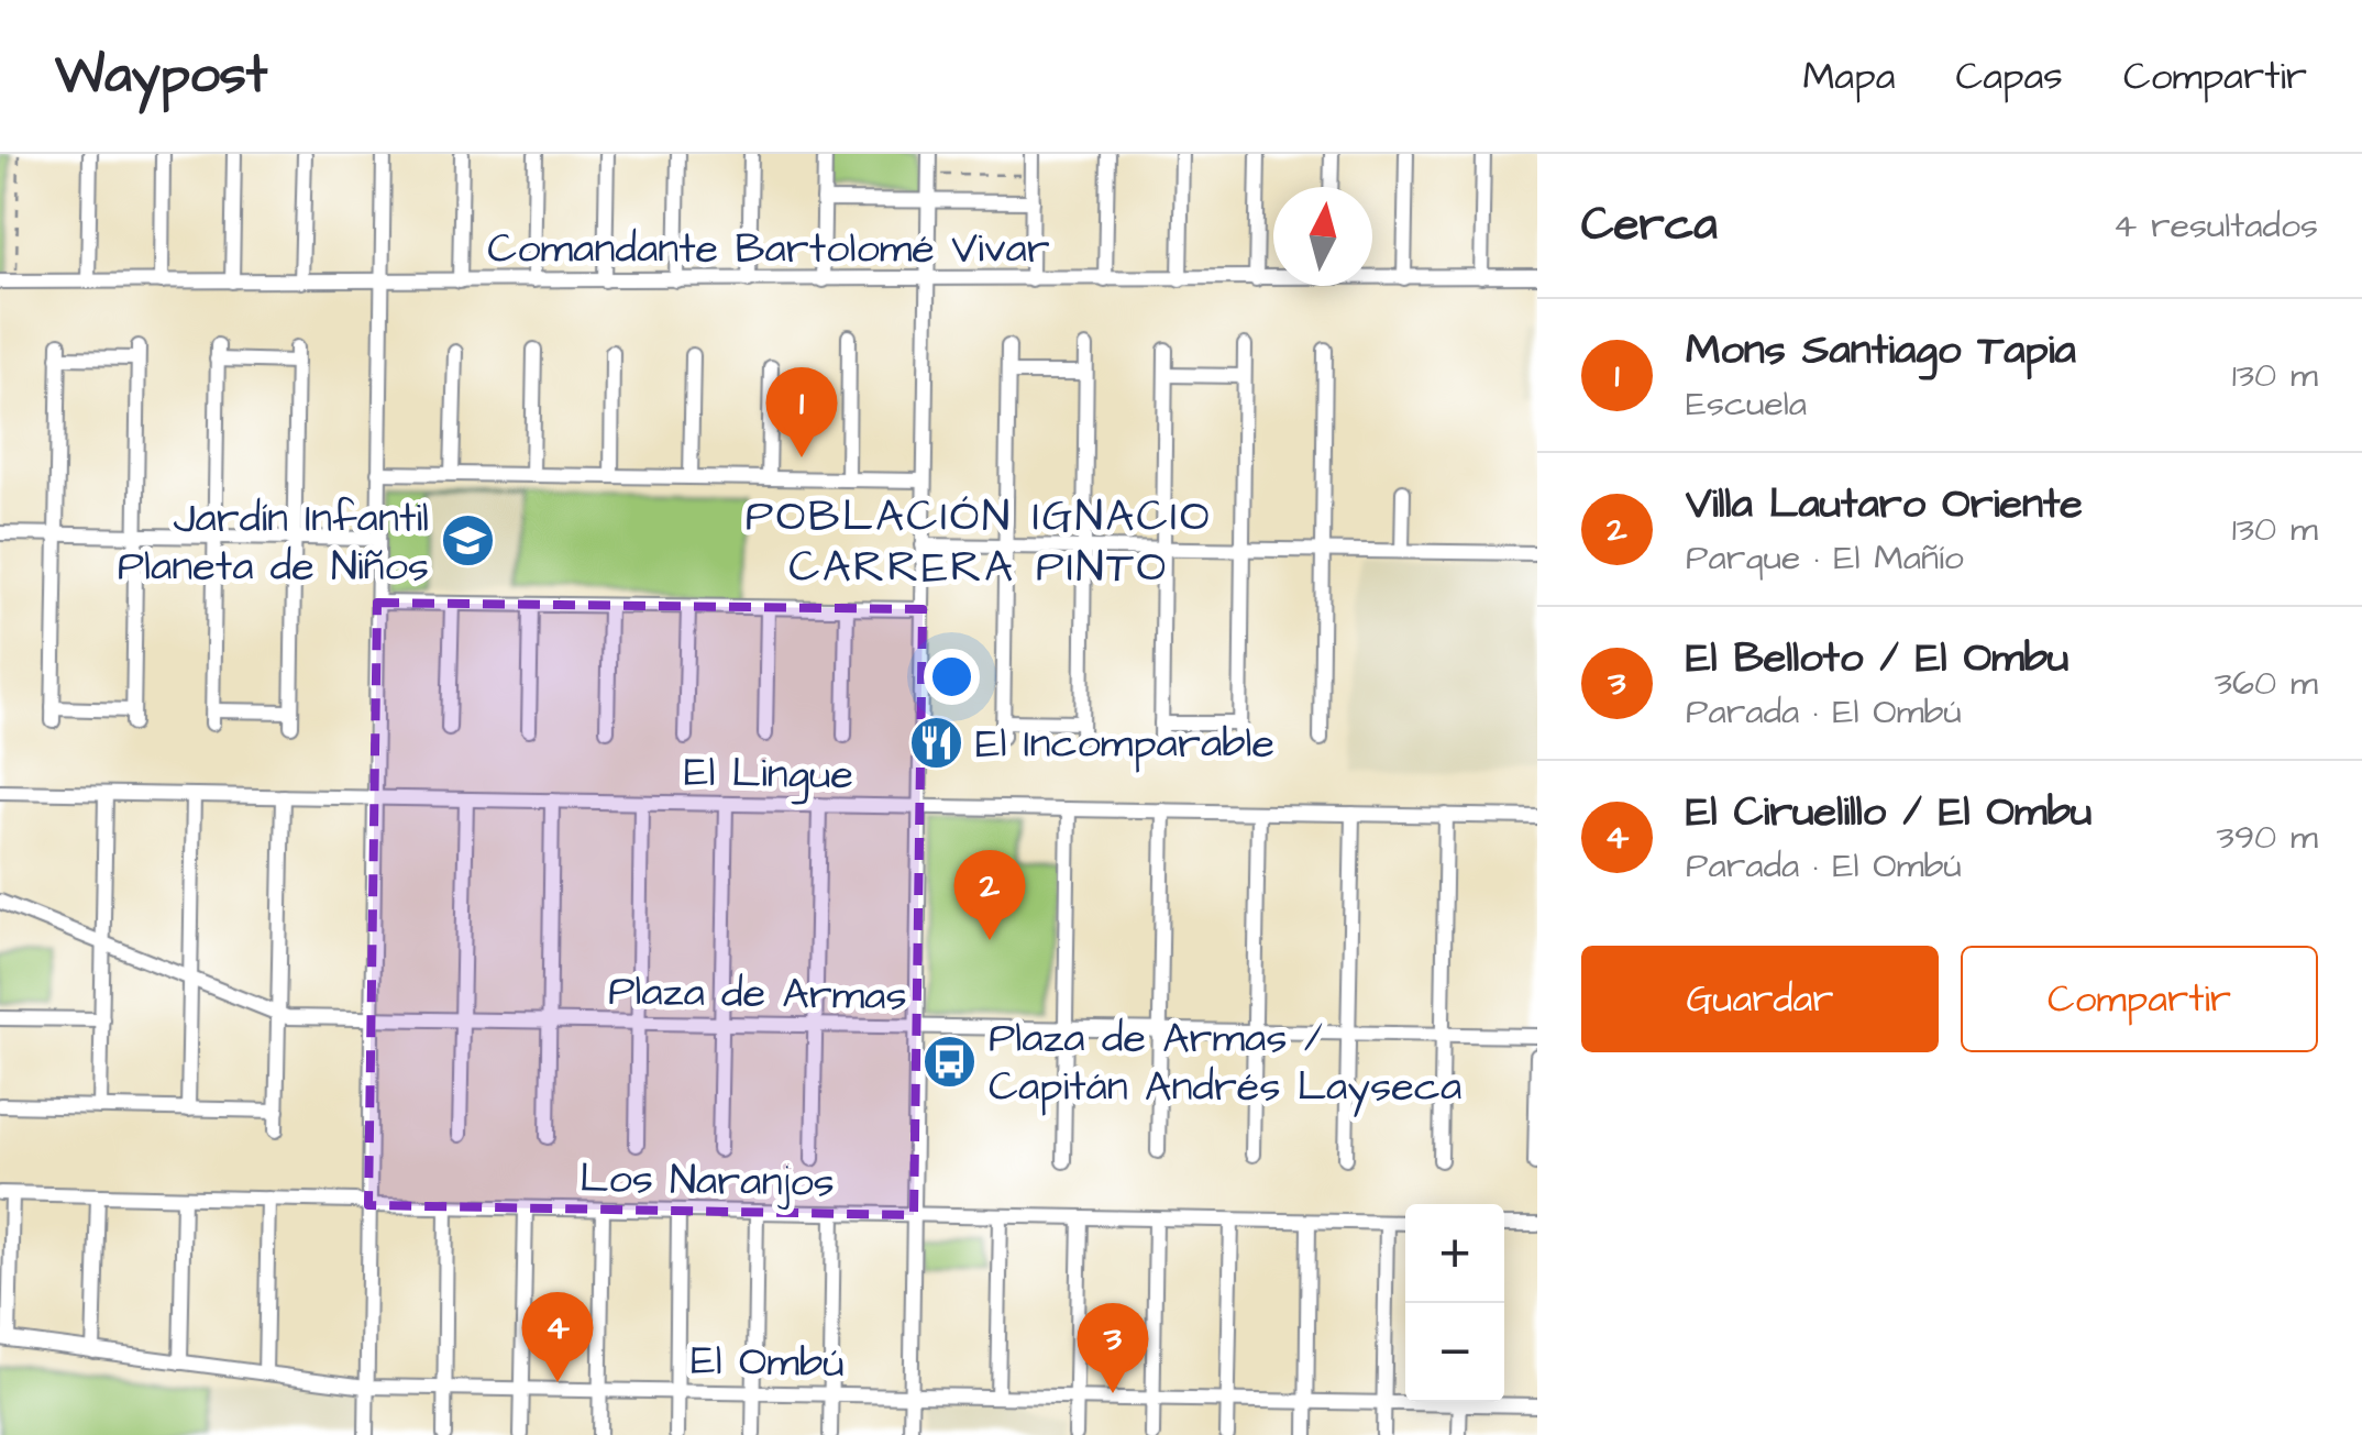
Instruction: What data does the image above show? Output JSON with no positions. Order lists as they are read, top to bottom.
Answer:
{
  "streets": {
    "street": [
      "Comandante Bartolomé Vivar",
      "El Lingue",
      "Plaza de Armas",
      "Los Naranjos",
      "El Ombú"
    ]
  },
  "districts": ["POBLACIÓN IGNACIO CARRERA PINTO"],
  "places": {
    "school or university": ["Jardín Infantil Planeta de Niños"],
    "restaurant": ["El Incomparable"],
    "bus stop": ["Plaza de Armas / Capitán Andrés Layseca"]
  },
  "north": "top",
  "page": {
    "header": "Waypost",
    "nav": ["Mapa", "Capas", "Compartir"],
    "heading": ["Cerca", "4 resultados"],
    "list": [
      {
        "mark": "1",
        "name": "Mons Santiago Tapia",
        "note": "Escuela",
        "value": "130 m"
      },
      {
        "mark": "2",
        "name": "Villa Lautaro Oriente",
        "note": "Parque · El Mañío",
        "value": "130 m"
      },
      {
        "mark": "3",
        "name": "El Belloto / El Ombu",
        "note": "Parada · El Ombú",
        "value": "360 m"
      },
      {
        "mark": "4",
        "name": "El Ciruelillo / El Ombu",
        "note": "Parada · El Ombú",
        "value": "390 m"
      }
    ],
    "pins": [
      "1",
      "2",
      "4",
      "3"
    ],
    "buttons": ["Guardar", "Compartir"],
    "map_buttons": ["+", "−"]
  }
}
